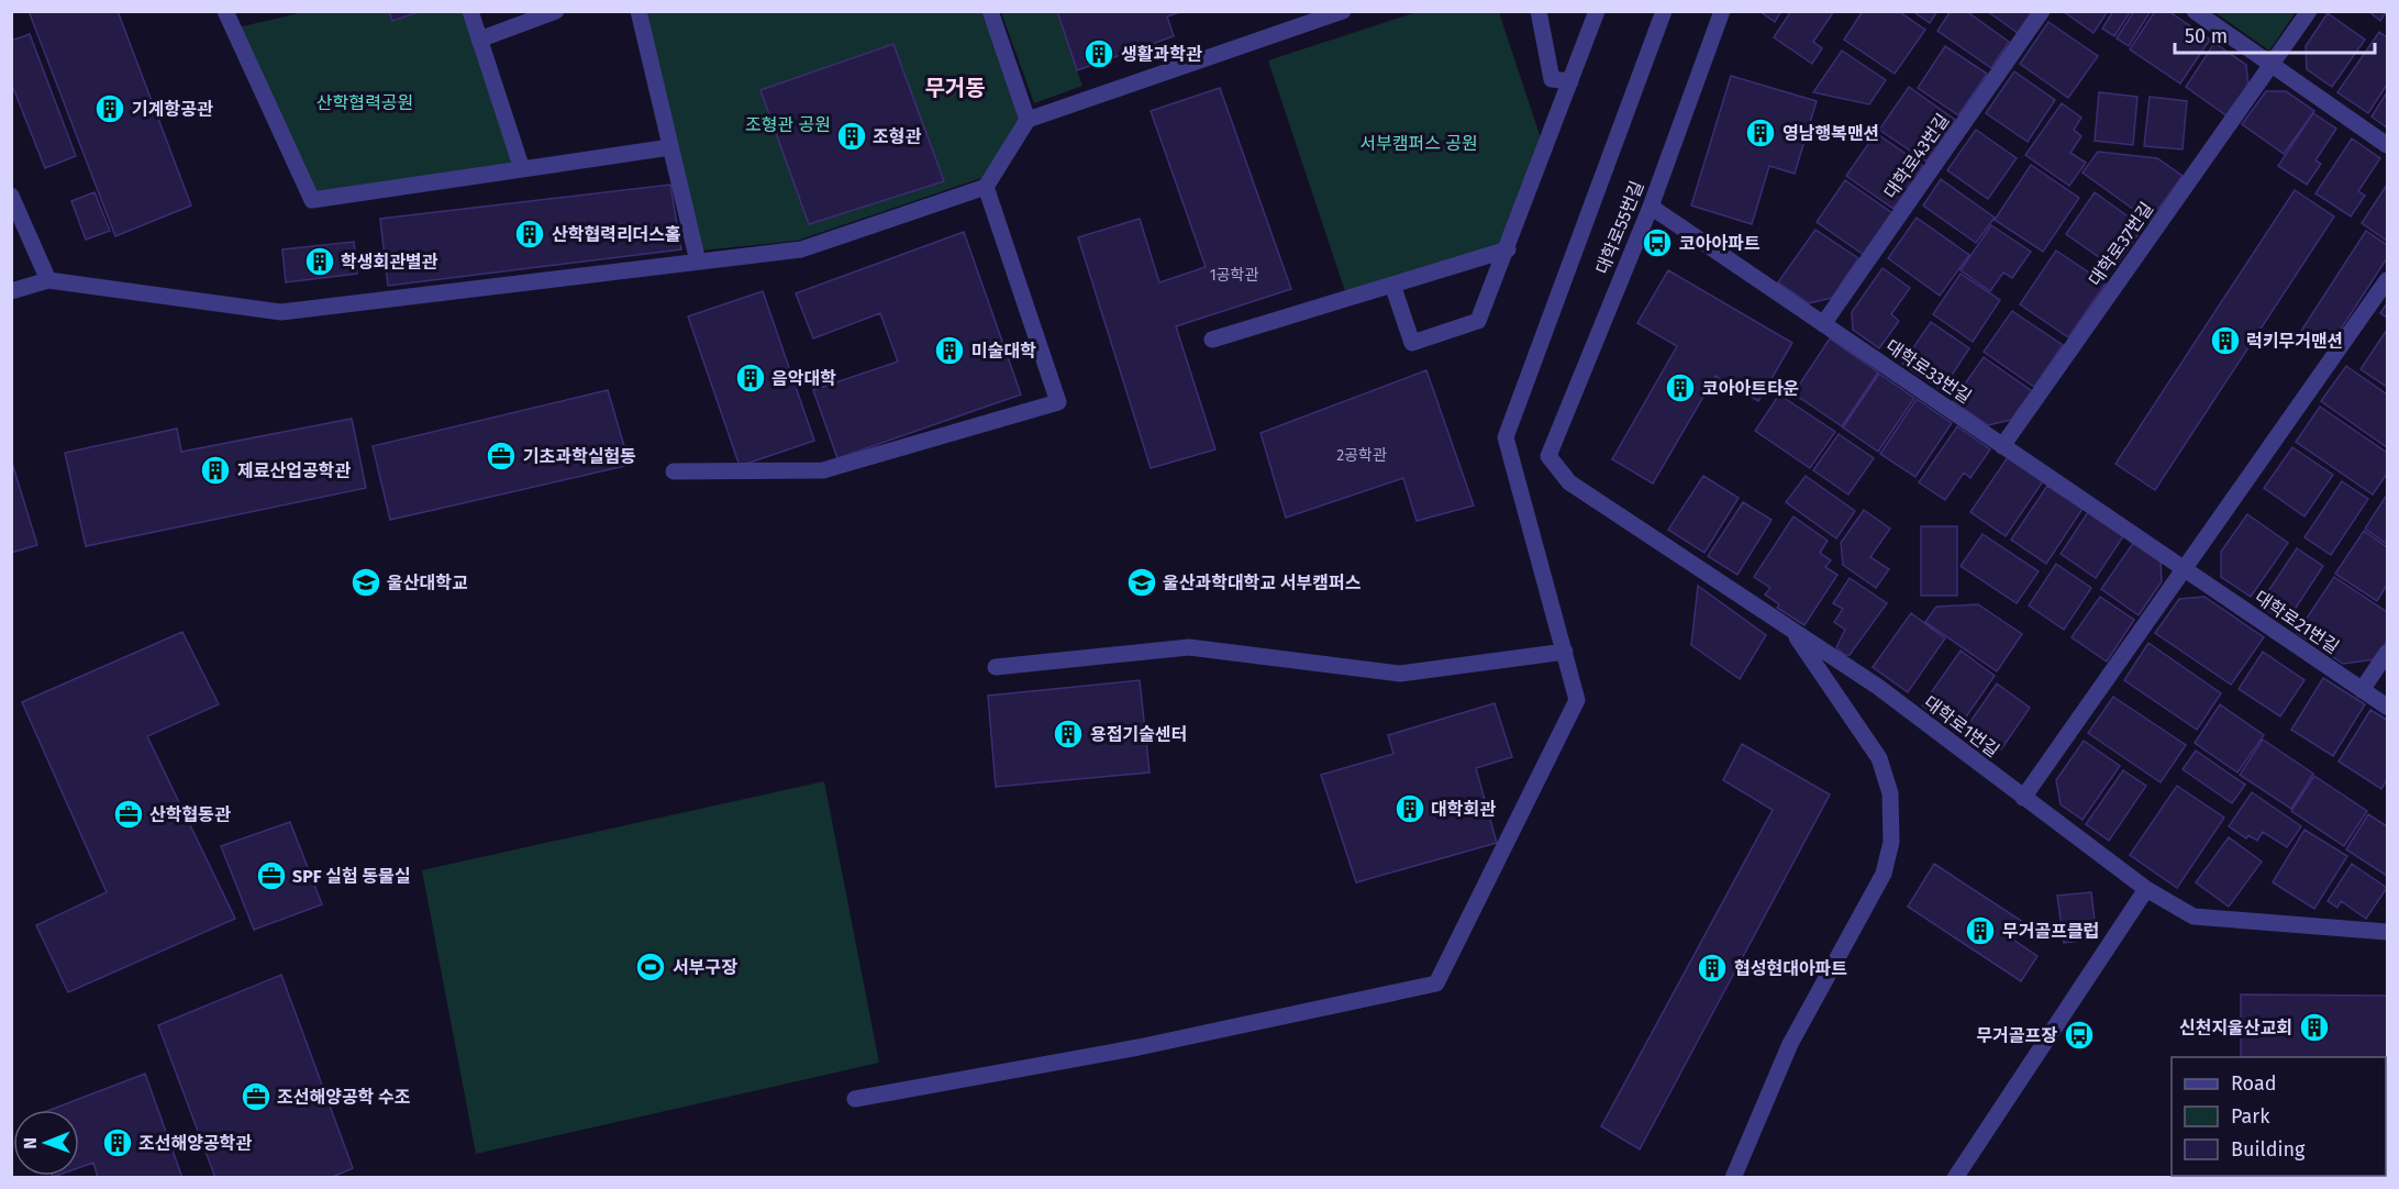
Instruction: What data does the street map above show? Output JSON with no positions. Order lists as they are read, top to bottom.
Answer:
{
  "streets": {
    "street": [
      "대학로43번길",
      "대학로55번길",
      "대학로37번길",
      "대학로33번길",
      "대학로21번길",
      "대학로1번길"
    ]
  },
  "crossings": [
    ["대학로43번길", "대학로33번길"],
    ["대학로55번길", "대학로33번길"],
    ["대학로55번길", "대학로1번길"],
    ["대학로37번길", "대학로33번길"],
    ["대학로33번길", "대학로21번길"]
  ],
  "districts": ["무거동"],
  "parks": ["산학협력공원", "조형관 공원", "서부캠퍼스 공원"],
  "places": {
    "building": [
      "생활과학관",
      "기계항공관",
      "영남행복맨션",
      "조형관",
      "산학협력리더스홀",
      "학생회관별관",
      "럭키무거맨션",
      "미술대학",
      "음악대학",
      "코아아트타운",
      "제료산업공학관",
      "용접기술센터",
      "대학회관",
      "무거골프클럽",
      "협성현대아파트",
      "신천지울산교회",
      "조선해양공학관"
    ],
    "bus stop": ["코아아파트", "무거골프장"],
    "office": [
      "기초과학실험동",
      "산학협동관",
      "SPF 실험 동물실",
      "조선해양공학 수조"
    ],
    "school or university": ["울산대학교", "울산과학대학교 서부캠퍼스"],
    "sports": ["서부구장"]
  },
  "house_numbers": ["1공학관", "2공학관"],
  "legend": ["Road", "Park", "Building"],
  "scale_bar": "50 m",
  "north": "left"
}
